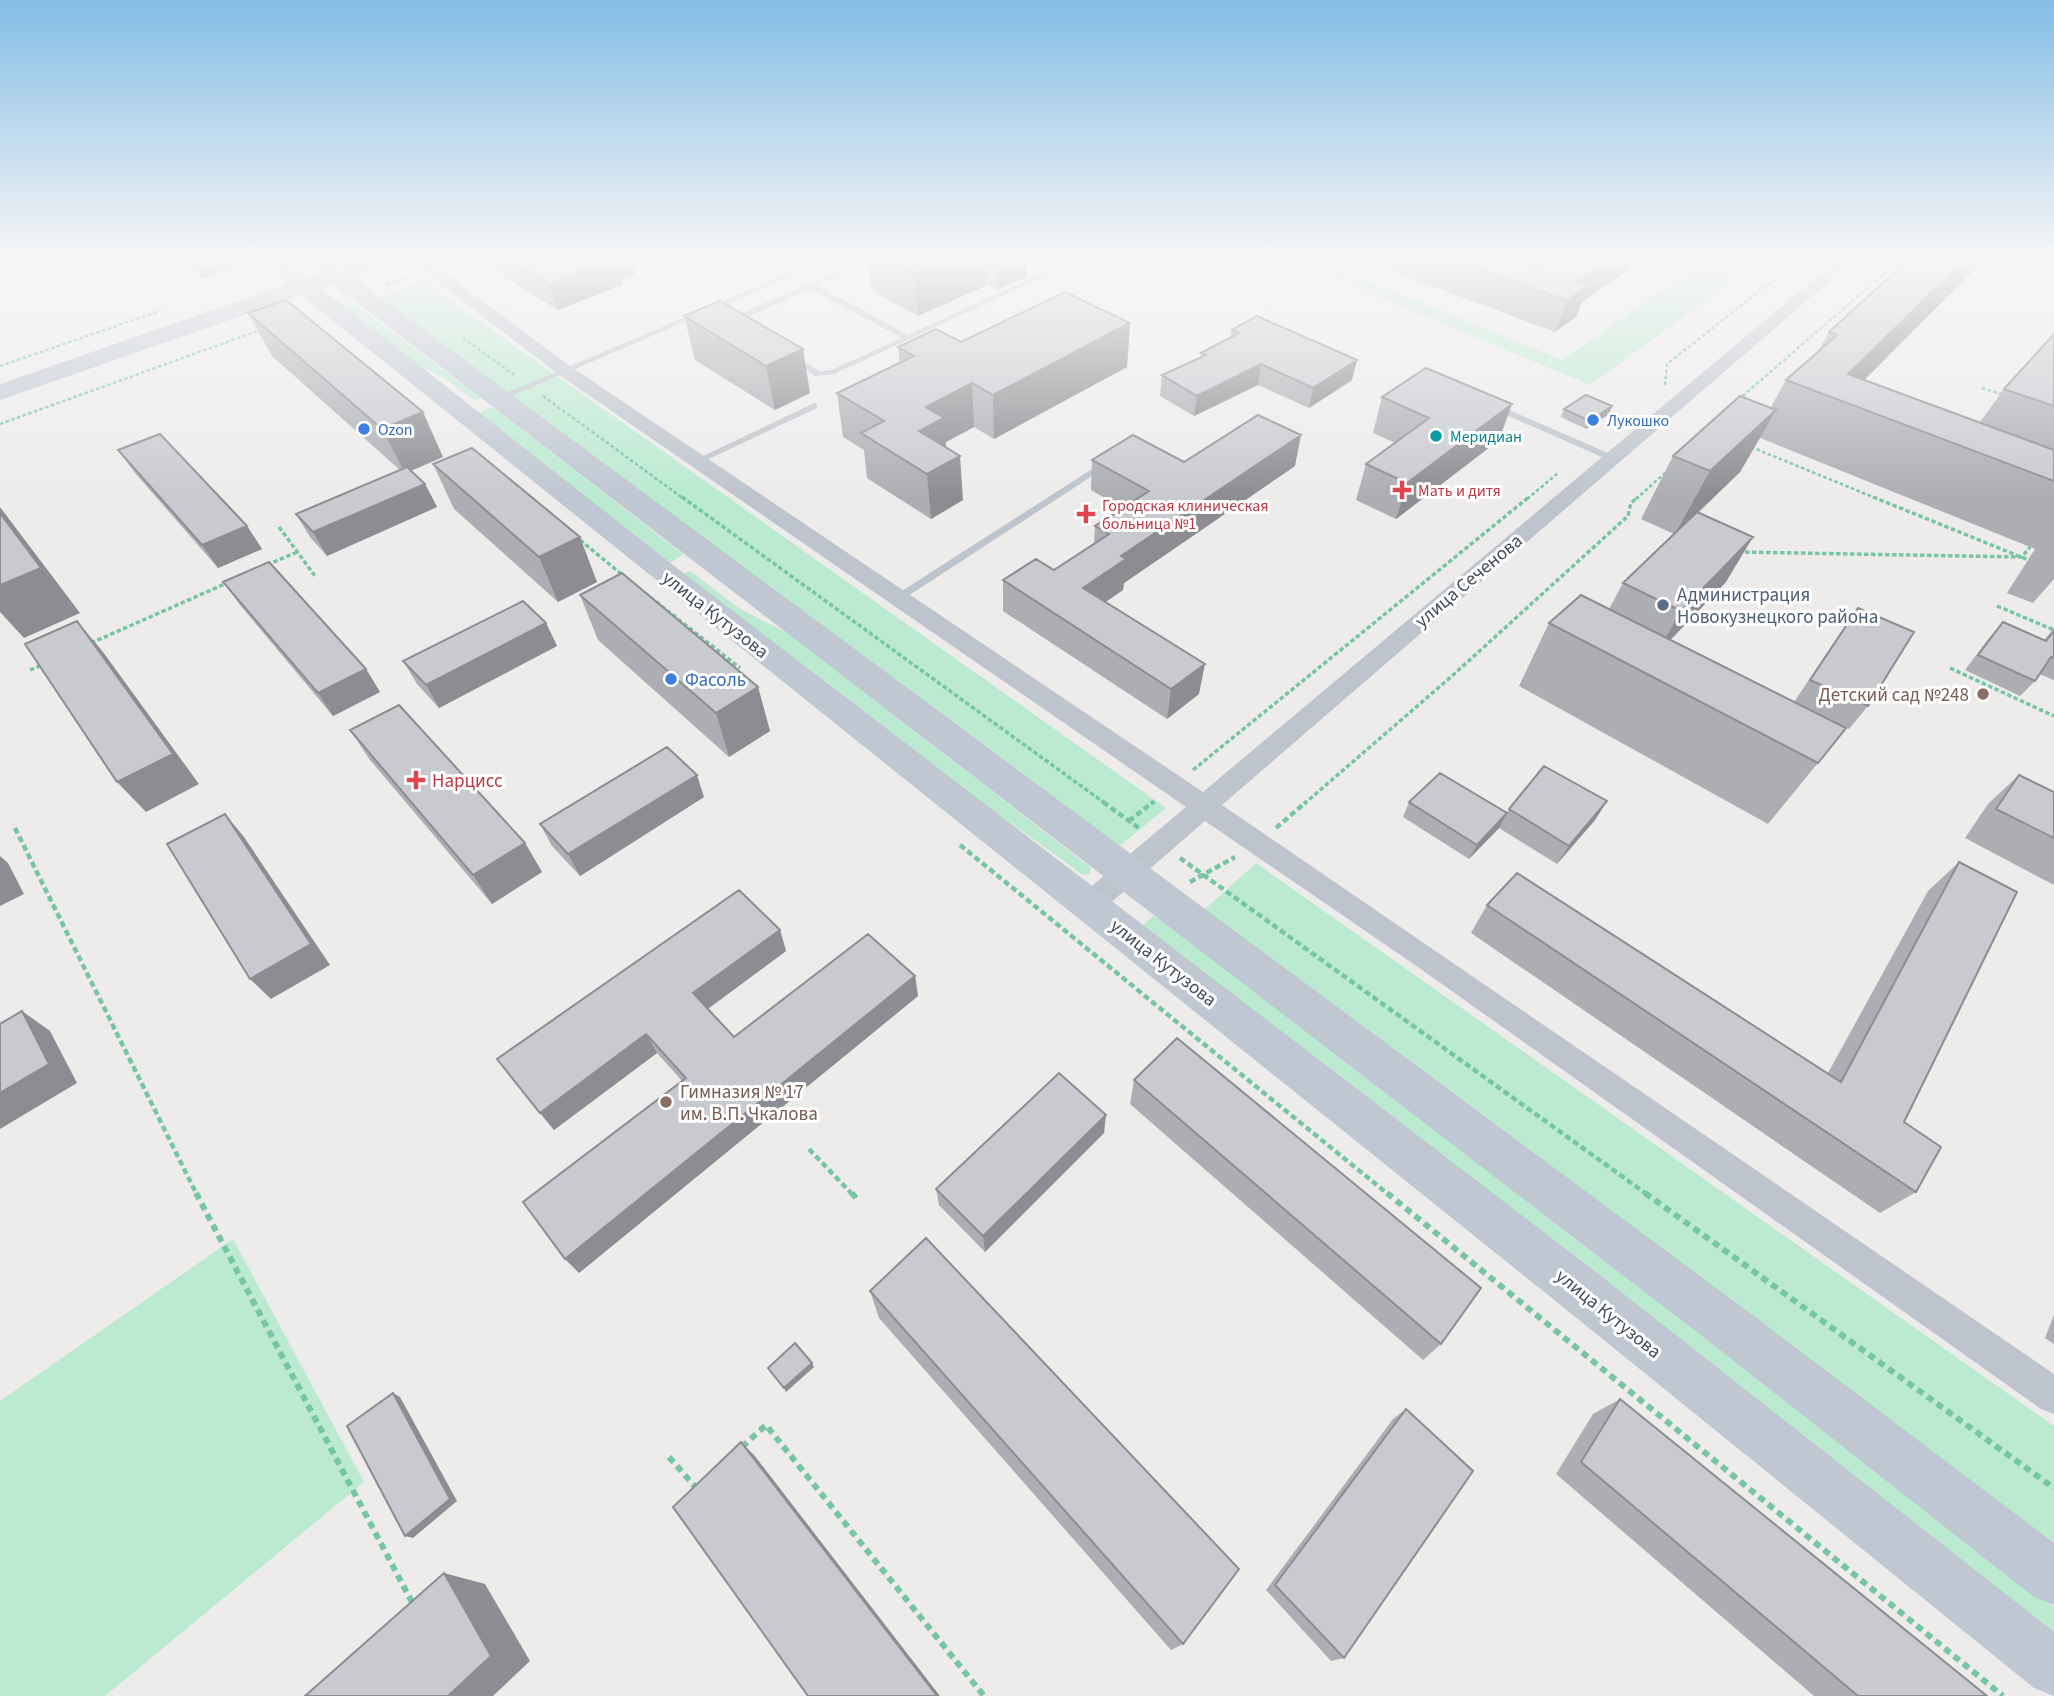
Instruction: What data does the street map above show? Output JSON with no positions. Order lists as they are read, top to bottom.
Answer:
{
  "streets": {
    "main road": ["улица Кутузова"],
    "street": ["улица Сеченова"]
  },
  "crossings": [
    ["улица Сеченова", "улица Кутузова"]
  ],
  "places": {
    "other": [
      "Лукошко",
      "Ozon",
      "Меридиан",
      "Администрация Новокузнецкого района",
      "Фасоль",
      "Детский сад №248",
      "Гимназия № 17 им. В.П. Чкалова"
    ],
    "health": ["Мать и дитя", "Городская клиническая больница №1", "Нарцисс"]
  }
}
